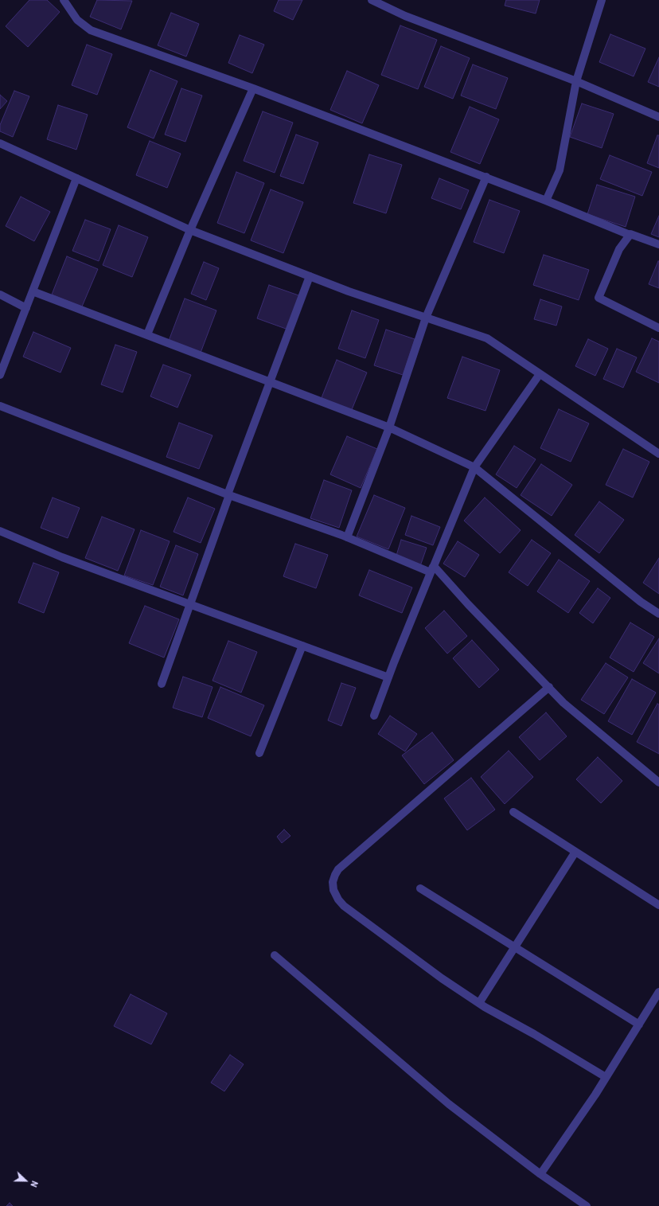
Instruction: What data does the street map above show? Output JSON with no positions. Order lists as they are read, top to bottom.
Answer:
{
  "north": "right"
}
